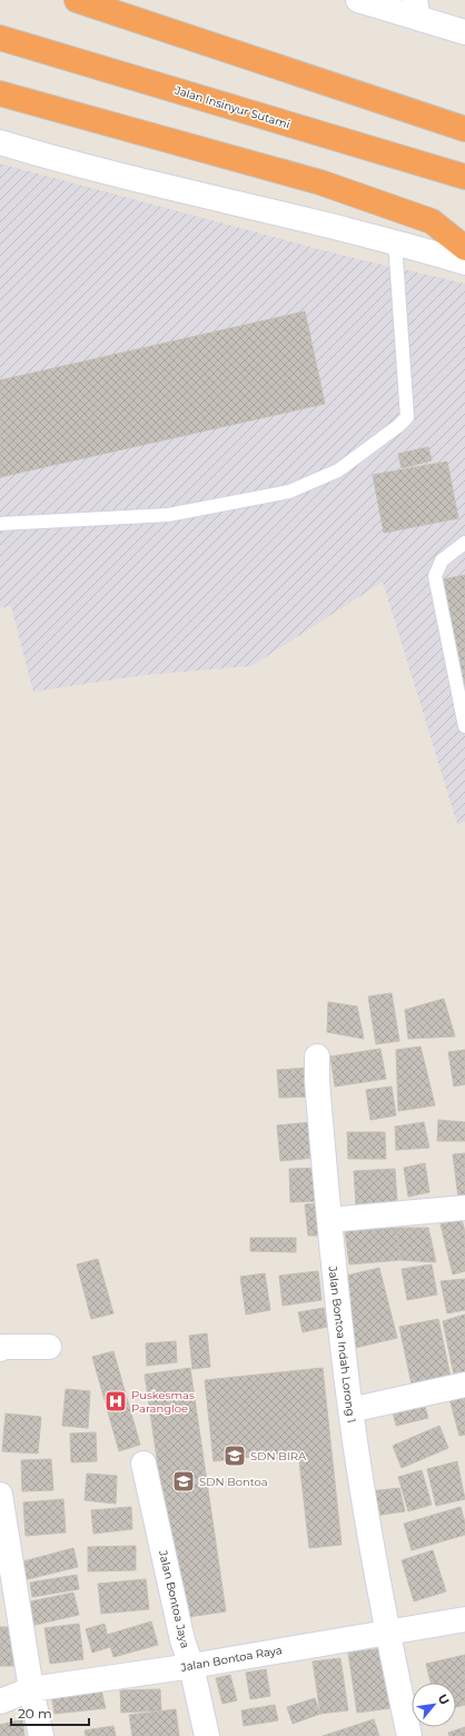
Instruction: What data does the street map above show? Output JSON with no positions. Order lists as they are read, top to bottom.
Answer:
{
  "streets": {
    "highway": ["Jalan Insinyur Sutami"],
    "street": ["Jalan Bontoa Indah Lorong 1", "Jalan Bontoa Jaya", "Jalan Bontoa Raya"]
  },
  "crossings": [
    ["Jalan Bontoa Indah Lorong 1", "Jalan Bontoa Raya"],
    ["Jalan Bontoa Jaya", "Jalan Bontoa Raya"]
  ],
  "places": {
    "hospital": ["Puskesmas Parangloe"],
    "school or university": ["SDN BIRA", "SDN Bontoa"]
  },
  "scale_bar": "20 m",
  "north": "top right"
}
